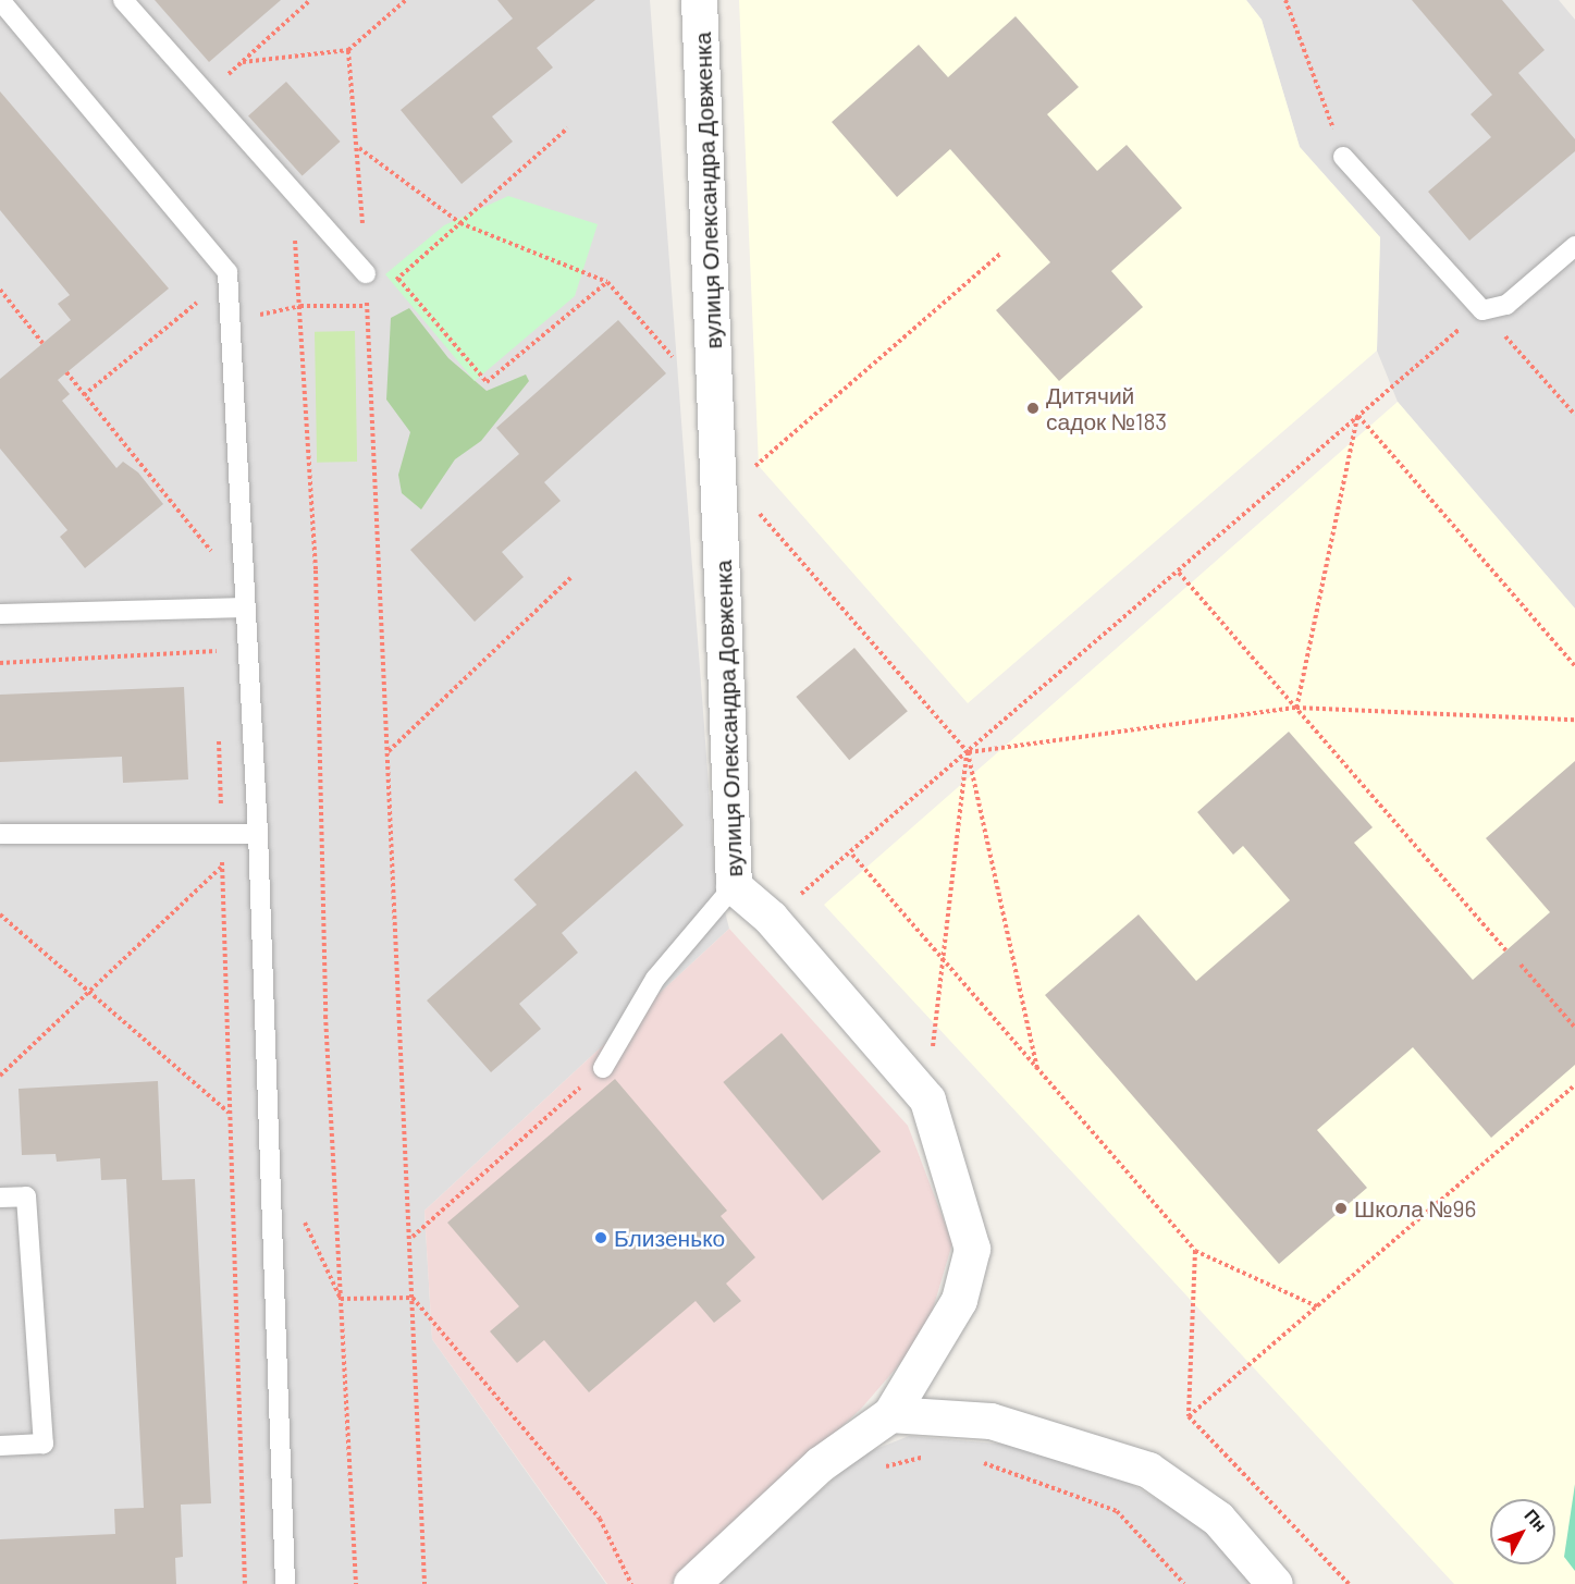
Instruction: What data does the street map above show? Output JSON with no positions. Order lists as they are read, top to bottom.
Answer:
{
  "streets": {
    "street": ["вулиця Олександра Довженка"]
  },
  "places": ["Дитячий садок №183", "Школа №96", "Близенько"],
  "north": "top right"
}
